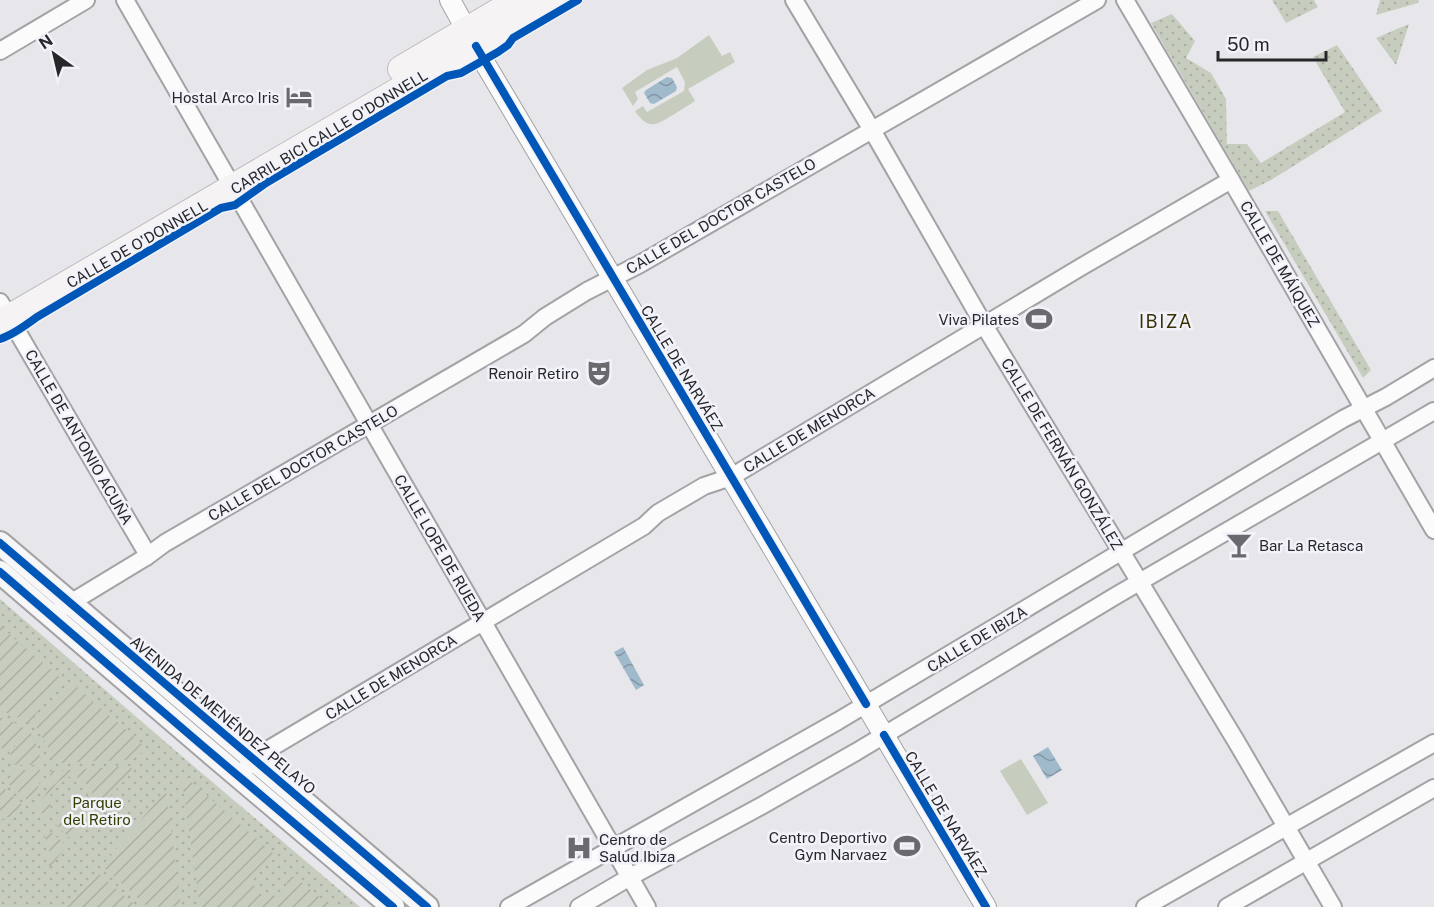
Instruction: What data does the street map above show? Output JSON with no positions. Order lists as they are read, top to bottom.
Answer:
{
  "streets": {
    "main road": ["CALLE DE O'DONNELL", "AVENIDA DE MENÉNDEZ PELAYO"],
    "street": [
      "CALLE DEL DOCTOR CASTELO",
      "CALLE DE MÁIQUEZ",
      "CALLE DE NARVÁEZ",
      "CALLE DE MENORCA",
      "CALLE DE ANTONIO ACUÑA",
      "CALLE DE FERNÁN GONZÁLEZ",
      "CALLE LOPE DE RUEDA",
      "CALLE DE IBIZA"
    ],
    "cycle path": ["CARRIL BICI CALLE O'DONNELL"]
  },
  "crossings": [
    ["CALLE DEL DOCTOR CASTELO", "CALLE DE NARVÁEZ"],
    ["CALLE DEL DOCTOR CASTELO", "CALLE DE ANTONIO ACUÑA"],
    ["CALLE DEL DOCTOR CASTELO", "CALLE DE FERNÁN GONZÁLEZ"],
    ["CALLE DEL DOCTOR CASTELO", "CALLE LOPE DE RUEDA"],
    ["CALLE DEL DOCTOR CASTELO", "AVENIDA DE MENÉNDEZ PELAYO"],
    ["CALLE DE O'DONNELL", "CALLE DE NARVÁEZ"],
    ["CALLE DE O'DONNELL", "CALLE DE ANTONIO ACUÑA"],
    ["CALLE DE O'DONNELL", "CALLE LOPE DE RUEDA"],
    ["CALLE DE MÁIQUEZ", "CALLE DE MENORCA"],
    ["CALLE DE MÁIQUEZ", "CALLE DE IBIZA"],
    ["CALLE DE NARVÁEZ", "CALLE DE MENORCA"],
    ["CALLE DE NARVÁEZ", "CALLE DE IBIZA"],
    ["CALLE DE MENORCA", "CALLE DE FERNÁN GONZÁLEZ"],
    ["CALLE DE MENORCA", "CALLE LOPE DE RUEDA"],
    ["CALLE DE MENORCA", "AVENIDA DE MENÉNDEZ PELAYO"],
    ["CALLE DE FERNÁN GONZÁLEZ", "CALLE DE IBIZA"],
    ["CALLE LOPE DE RUEDA", "CALLE DE IBIZA"]
  ],
  "districts": ["IBIZA"],
  "parks": ["Parque del Retiro"],
  "places": {
    "hotel": ["Hostal Arco Iris"],
    "sports": ["Viva Pilates", "Centro Deportivo Gym Narvaez"],
    "theatre": ["Renoir Retiro"],
    "bar": ["Bar La Retasca"],
    "hospital": ["Centro de Salud Ibiza"]
  },
  "scale_bar": "50 m",
  "north": "top left"
}
